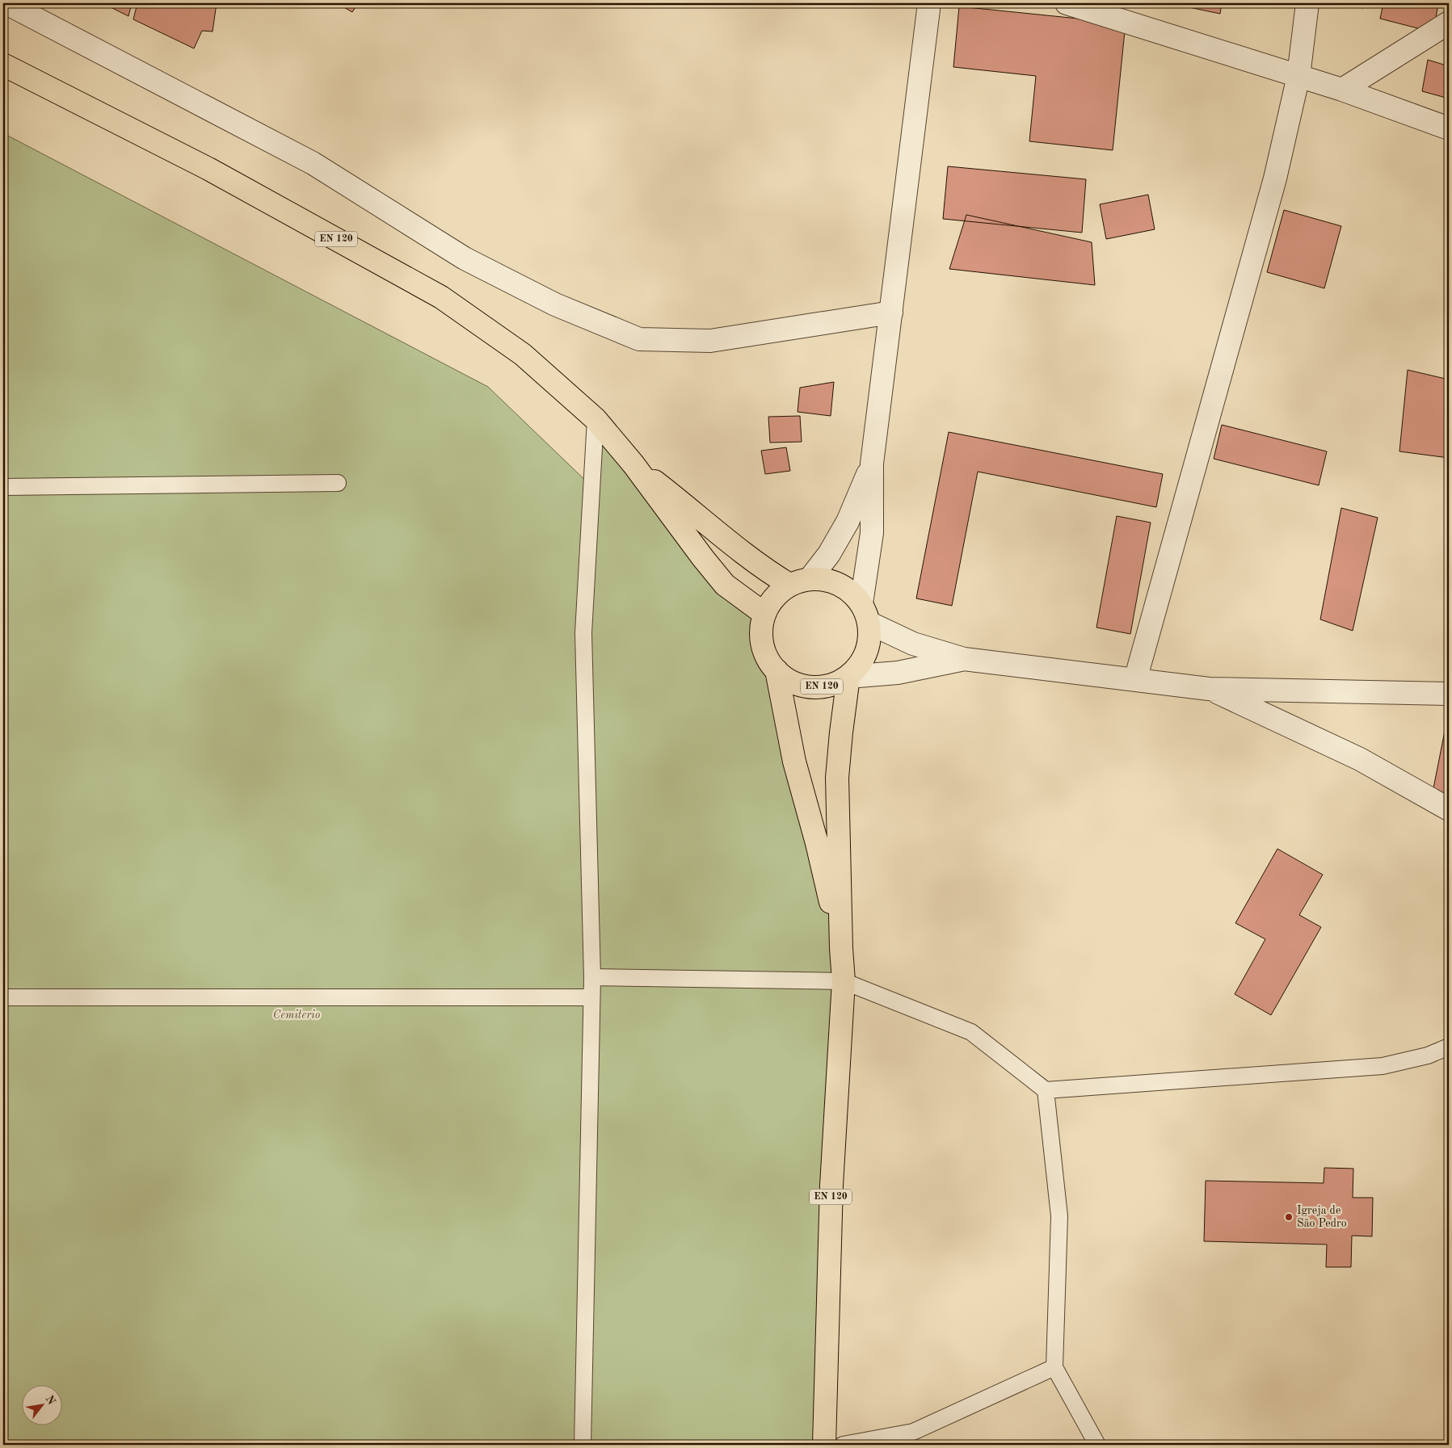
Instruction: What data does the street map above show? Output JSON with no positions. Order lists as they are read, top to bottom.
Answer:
{
  "streets": {
    "main road": ["EN 120"]
  },
  "parks": ["Cemiterio"],
  "places": ["Igreja de São Pedro"],
  "north": "top right"
}
